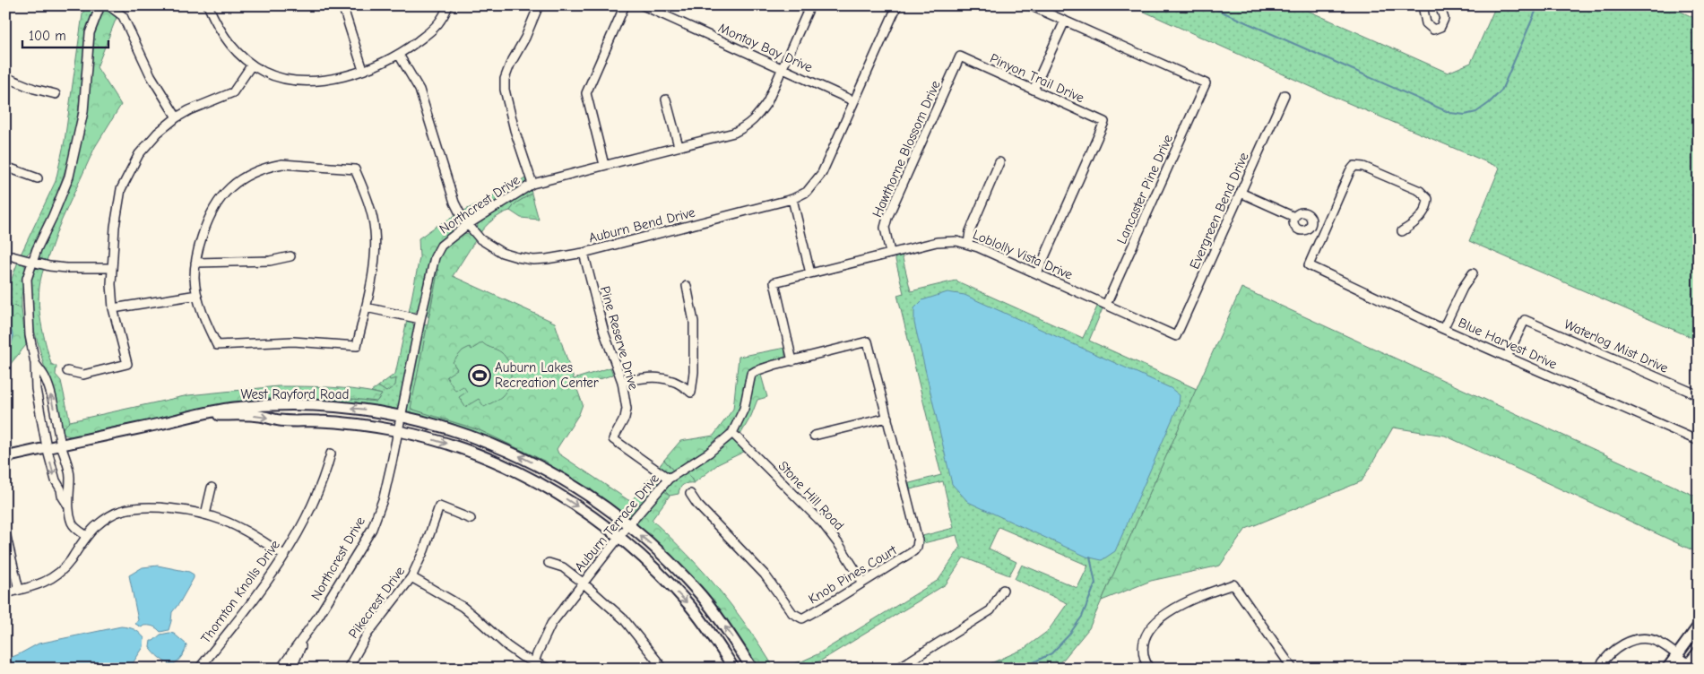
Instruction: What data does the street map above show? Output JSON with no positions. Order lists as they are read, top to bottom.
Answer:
{
  "streets": {
    "main road": ["West Rayford Road"],
    "street": [
      "Montay Bay Drive",
      "Pinyon Trail Drive",
      "Hawthorne Blossom Drive",
      "Lancaster Pine Drive",
      "Northcrest Drive",
      "Evergreen Bend Drive",
      "Auburn Bend Drive",
      "Loblolly Vista Drive",
      "Pine Reserve Drive",
      "Blue Harvest Drive",
      "Waterlog Mist Drive",
      "Stone Hill Road",
      "Auburn Terrace Drive",
      "Knob Pines Court",
      "Thornton Knolls Drive",
      "Pikecrest Drive"
    ]
  },
  "crossings": [
    ["Montay Bay Drive", "Northcrest Drive"],
    ["Montay Bay Drive", "Auburn Bend Drive"],
    ["Pinyon Trail Drive", "Hawthorne Blossom Drive"],
    ["Pinyon Trail Drive", "Loblolly Vista Drive"],
    ["Hawthorne Blossom Drive", "Loblolly Vista Drive"],
    ["Lancaster Pine Drive", "Loblolly Vista Drive"],
    ["Northcrest Drive", "Auburn Bend Drive"],
    ["Northcrest Drive", "West Rayford Road"],
    ["Evergreen Bend Drive", "Loblolly Vista Drive"],
    ["Auburn Bend Drive", "Pine Reserve Drive"],
    ["Loblolly Vista Drive", "Auburn Terrace Drive"],
    ["Pine Reserve Drive", "Auburn Terrace Drive"],
    ["Blue Harvest Drive", "Waterlog Mist Drive"],
    ["West Rayford Road", "Auburn Terrace Drive"],
    ["Stone Hill Road", "Auburn Terrace Drive"],
    ["Stone Hill Road", "Knob Pines Court"],
    ["Auburn Terrace Drive", "Knob Pines Court"]
  ],
  "places": {
    "sports": ["Auburn Lakes Recreation Center"]
  },
  "scale_bar": "100 m"
}
